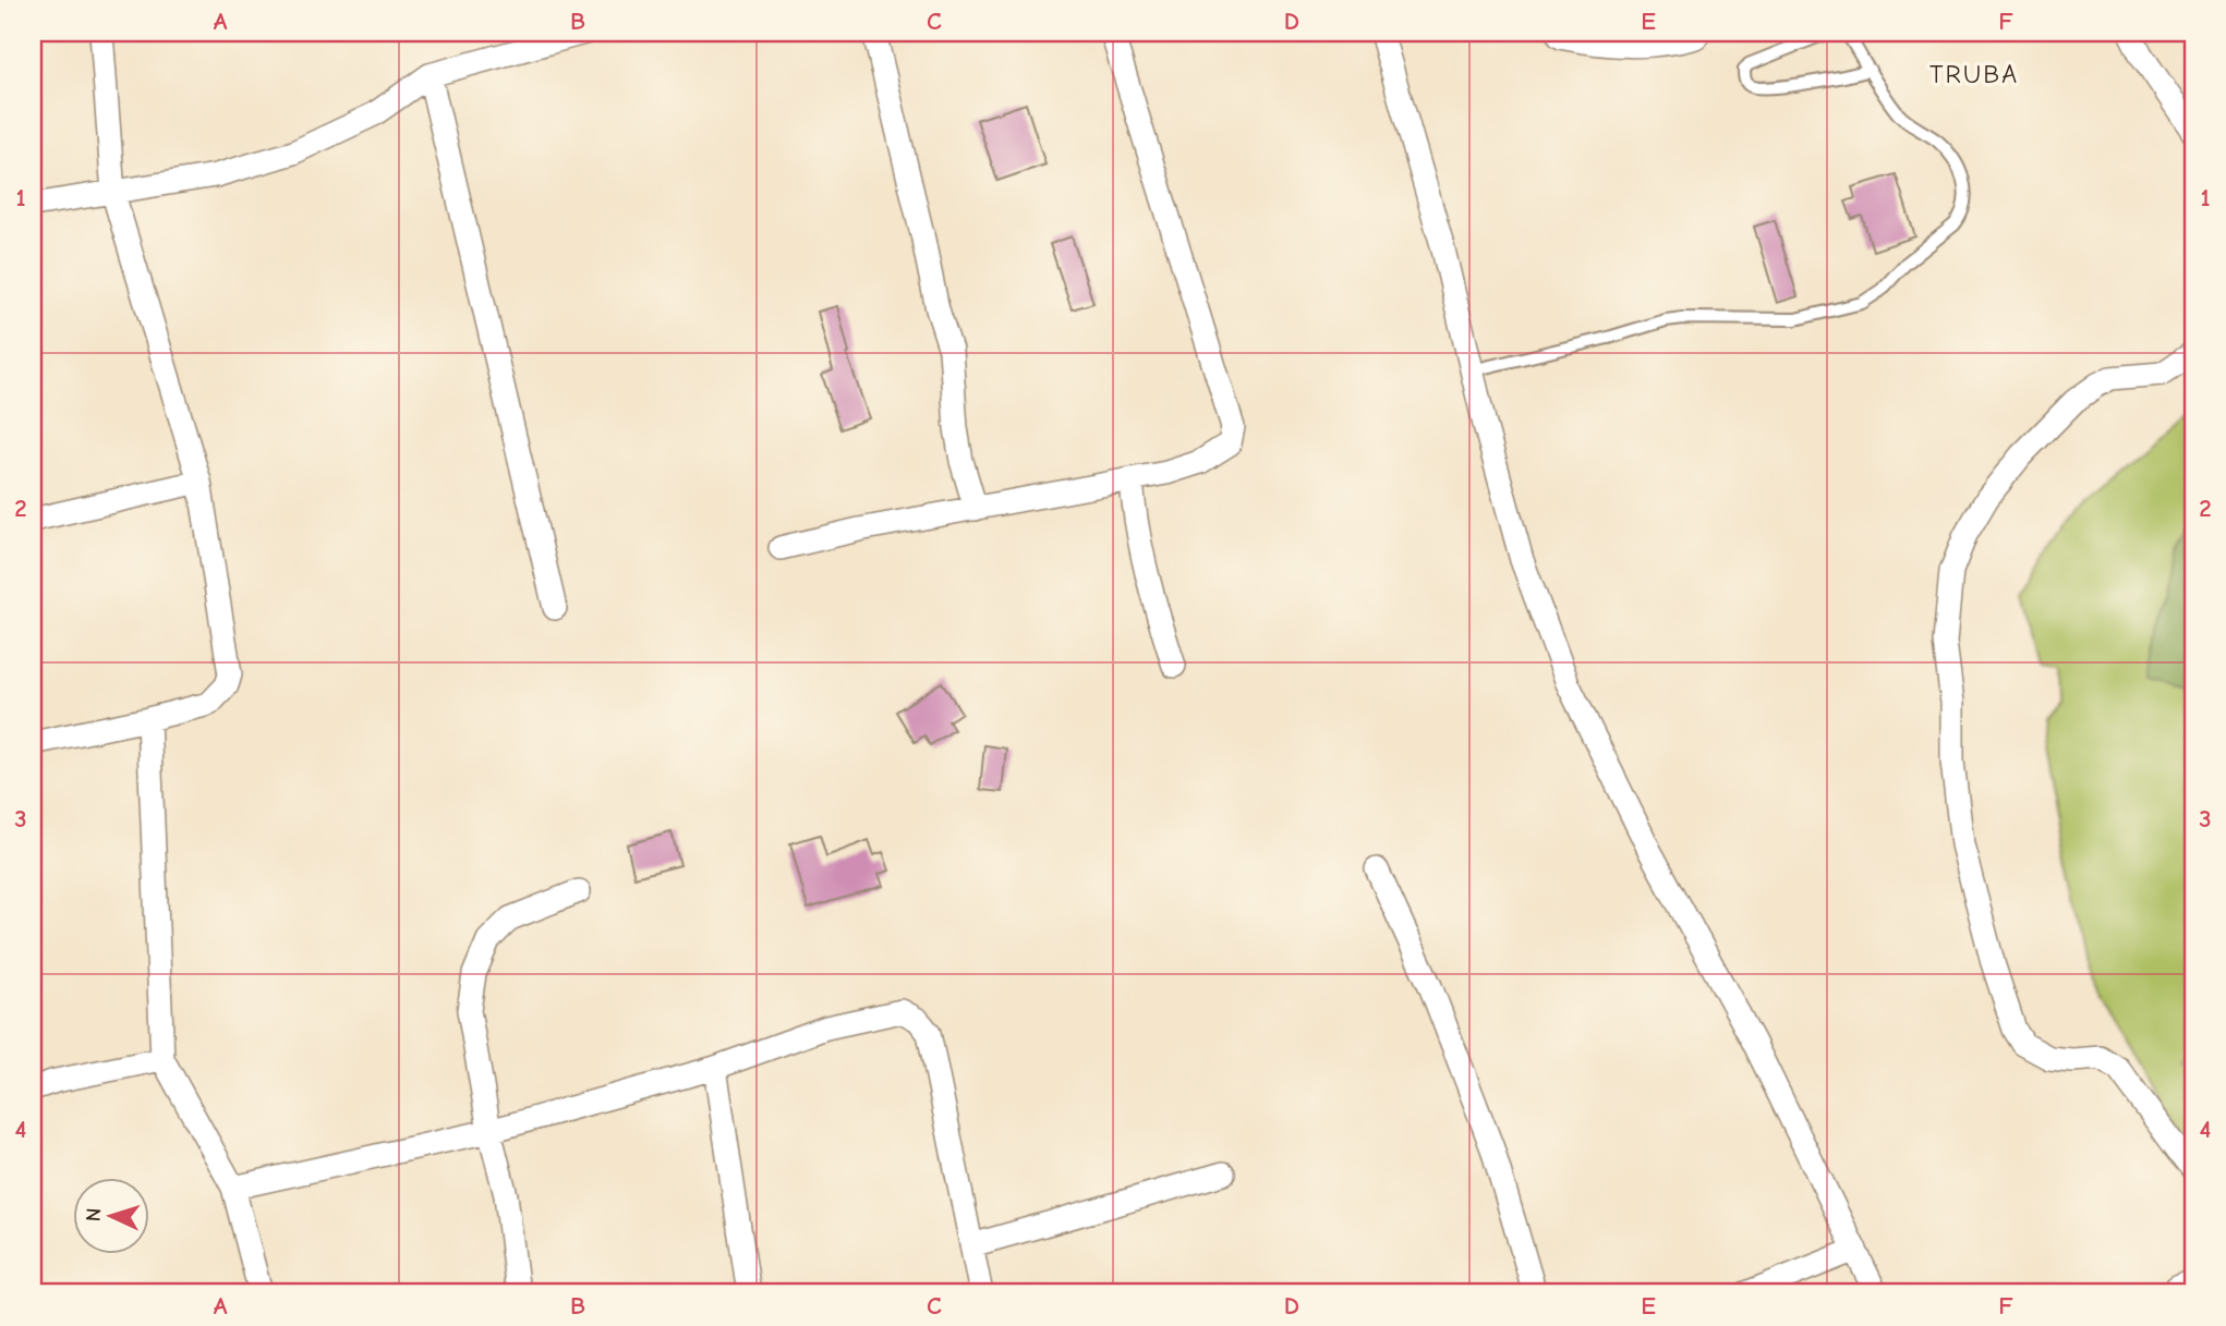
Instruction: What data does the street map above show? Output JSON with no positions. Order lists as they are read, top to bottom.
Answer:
{
  "districts": ["TRUBA"],
  "north": "left",
  "grid": {
    "columns": [
      "A",
      "B",
      "C",
      "D",
      "E",
      "F"
    ],
    "rows": [
      "1",
      "2",
      "3",
      "4"
    ]
  }
}
